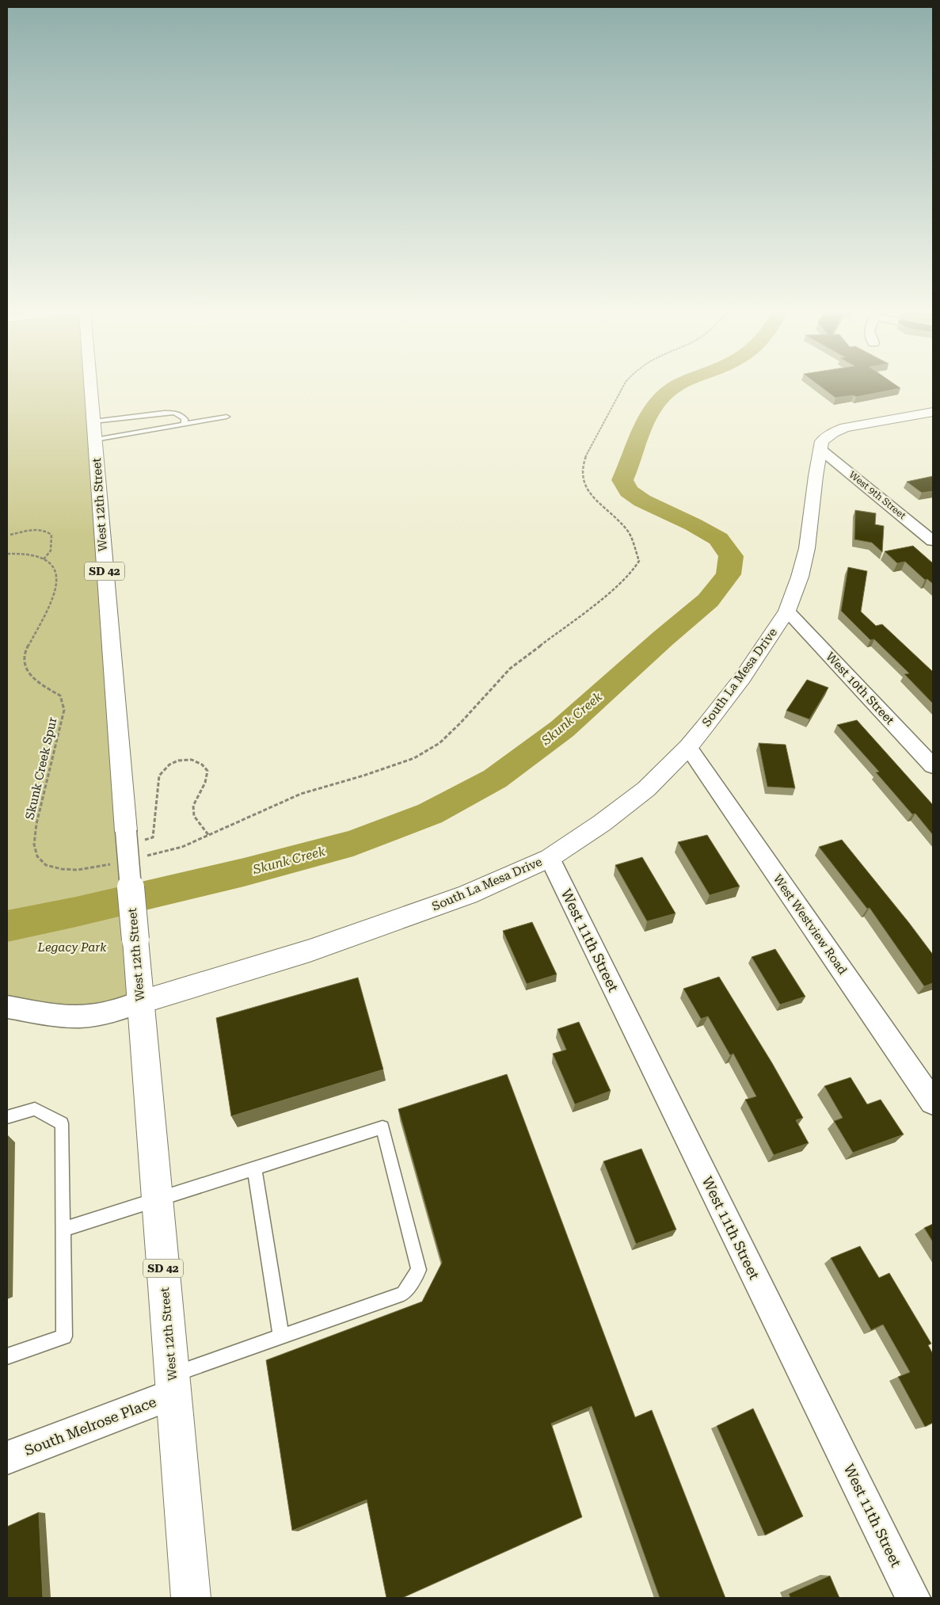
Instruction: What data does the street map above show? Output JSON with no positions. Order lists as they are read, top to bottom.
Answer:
{
  "streets": {
    "main road": ["West 12th Street", "SD 42", "South La Mesa Drive"],
    "street": [
      "West 9th Street",
      "West 10th Street",
      "West Westview Road",
      "West 11th Street",
      "South Melrose Place"
    ],
    "path": ["Skunk Creek Spur"]
  },
  "crossings": [
    ["West 9th Street", "South La Mesa Drive"],
    ["West 12th Street", "South La Mesa Drive"],
    ["West 12th Street", "Skunk Creek Spur"],
    ["West 12th Street", "South Melrose Place"],
    ["South La Mesa Drive", "West 10th Street"],
    ["South La Mesa Drive", "West Westview Road"],
    ["South La Mesa Drive", "West 11th Street"]
  ],
  "water": ["Skunk Creek"],
  "parks": ["Legacy Park"]
}
